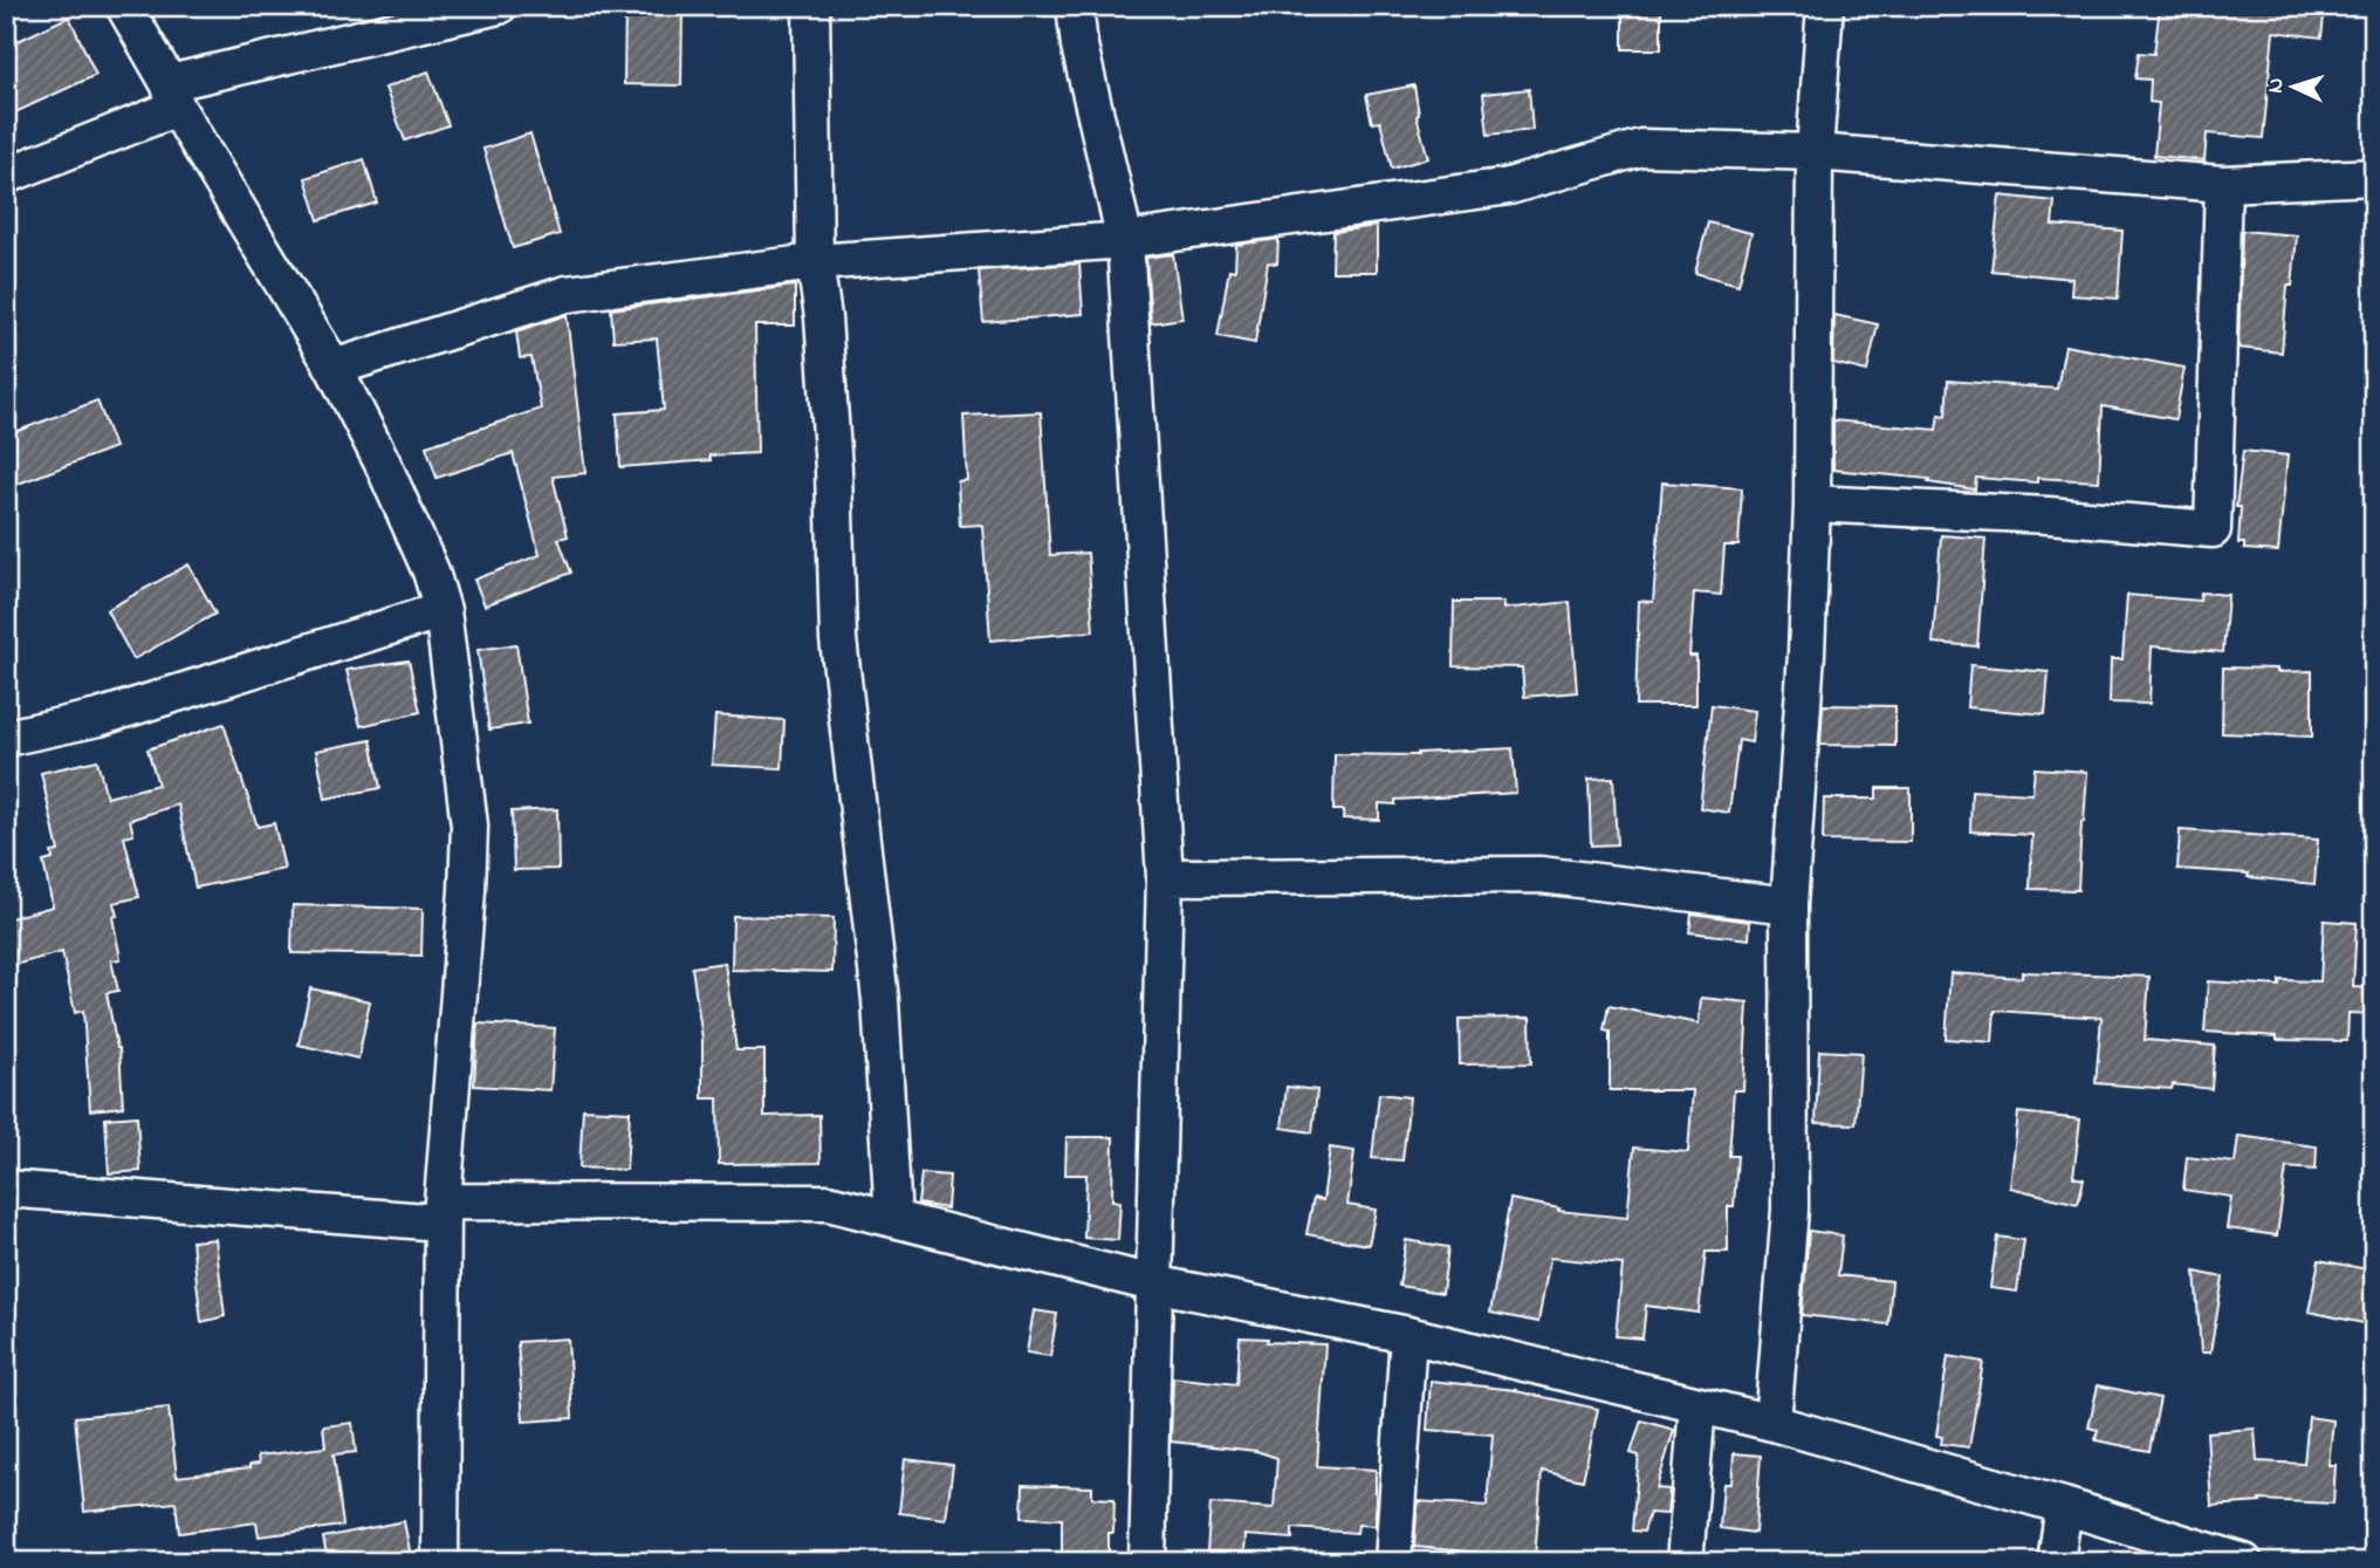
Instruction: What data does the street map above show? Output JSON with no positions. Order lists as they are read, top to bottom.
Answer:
{
  "north": "left"
}
